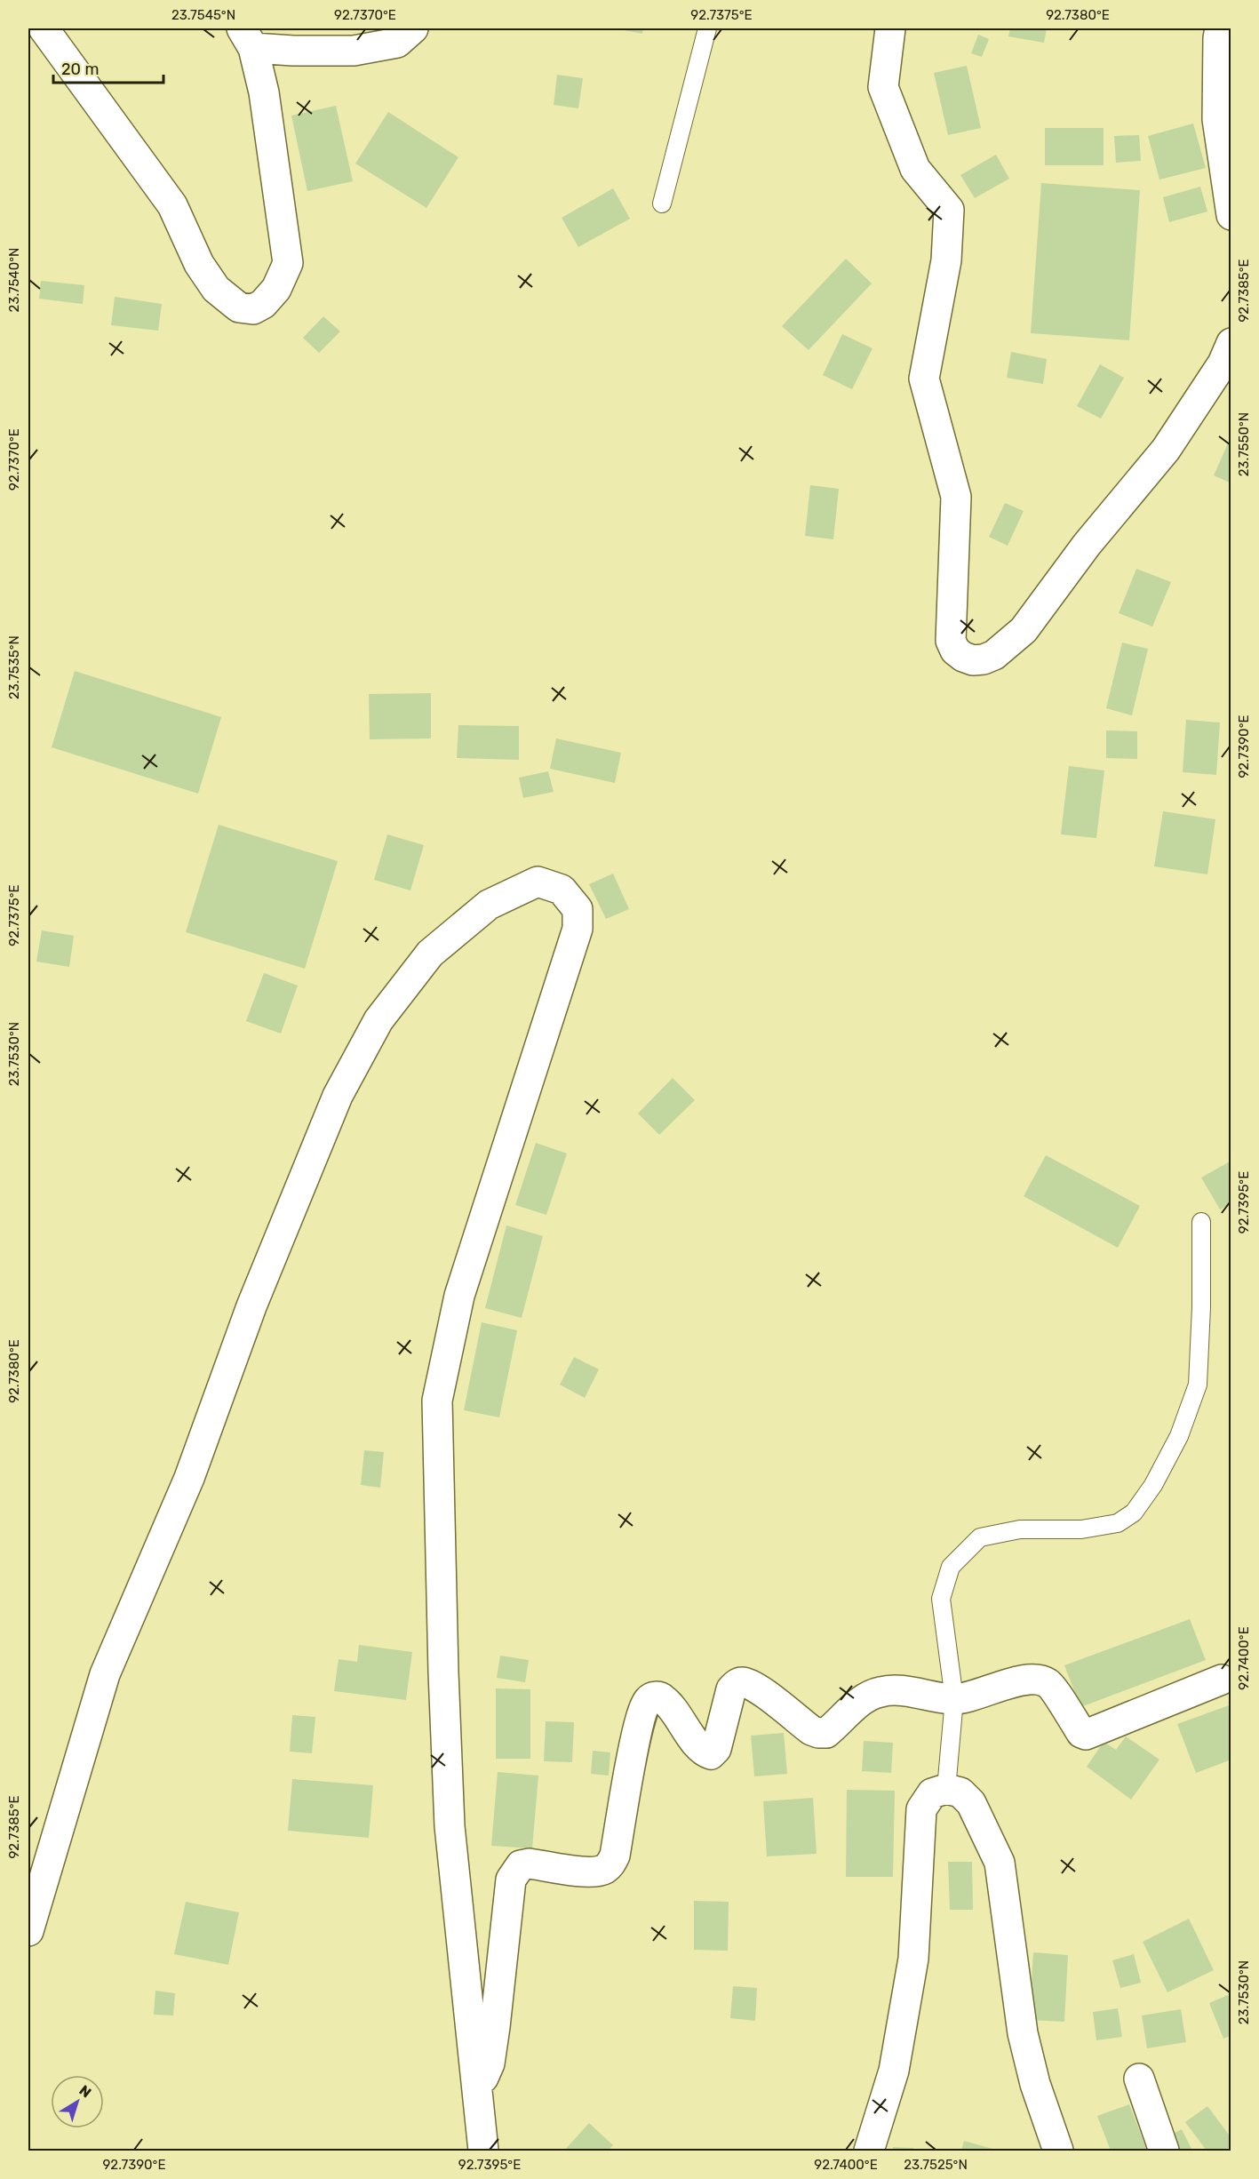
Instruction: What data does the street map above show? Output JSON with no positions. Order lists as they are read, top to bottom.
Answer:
{
  "scale_bar": "20 m",
  "north": "top right",
  "coordinates": [
    "23.7545°N",
    "92.7370°E",
    "92.7375°E",
    "92.7380°E",
    "23.7540°N",
    "92.7385°E",
    "23.7550°N",
    "23.7535°N",
    "92.7390°E",
    "23.7530°N",
    "92.7395°E",
    "92.7400°E",
    "23.7525°N"
  ]
}
